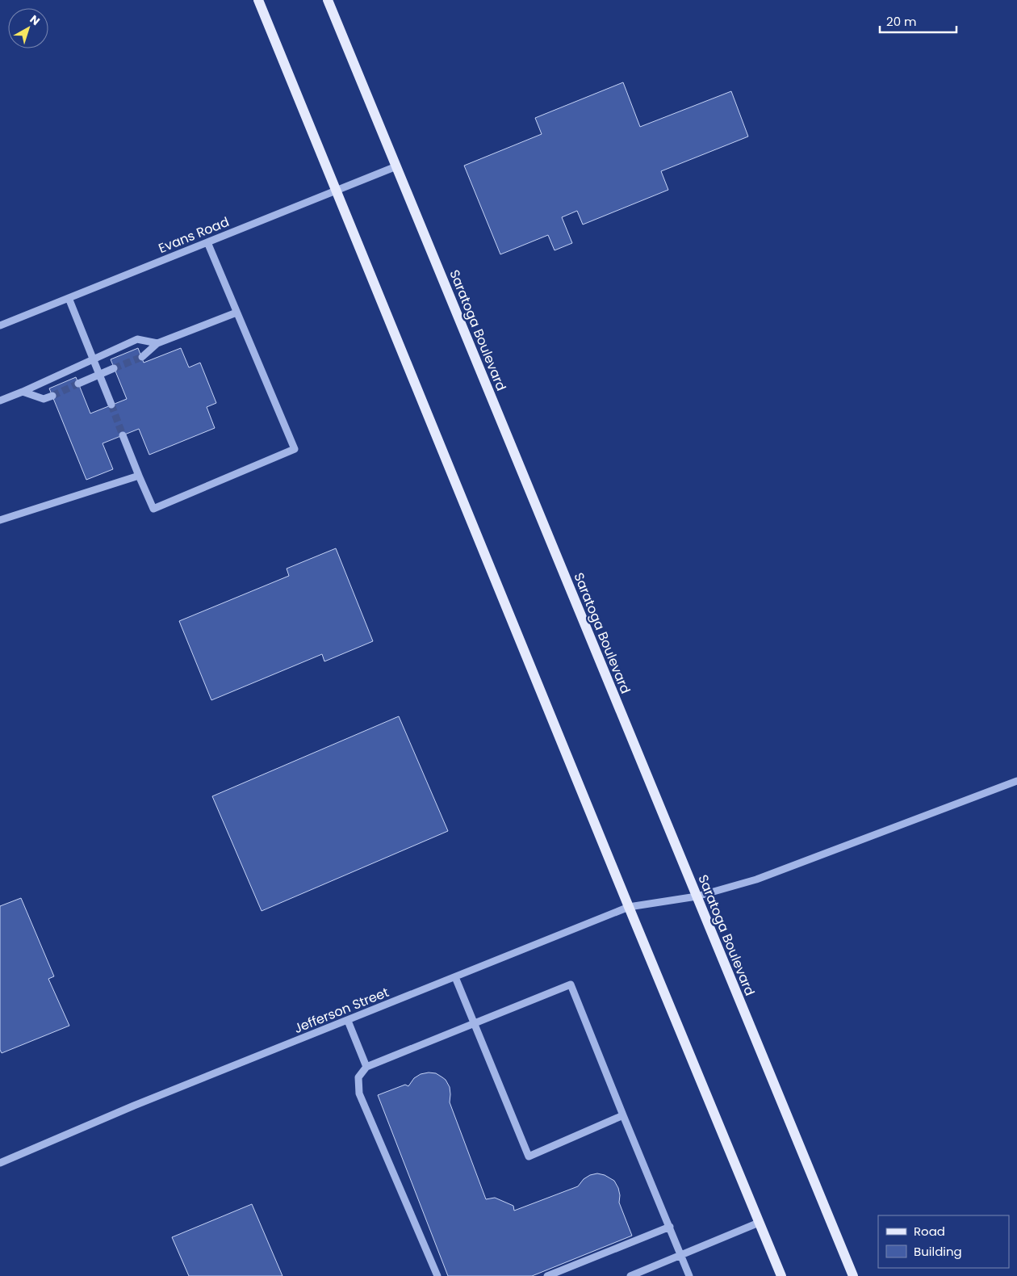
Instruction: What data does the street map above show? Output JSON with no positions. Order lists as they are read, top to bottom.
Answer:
{
  "streets": {
    "main road": ["Saratoga Boulevard"],
    "street": ["Evans Road", "Jefferson Street"]
  },
  "crossings": [
    ["Evans Road", "Saratoga Boulevard"],
    ["Saratoga Boulevard", "Jefferson Street"]
  ],
  "legend": ["Road", "Building"],
  "scale_bar": "20 m",
  "north": "top right"
}
